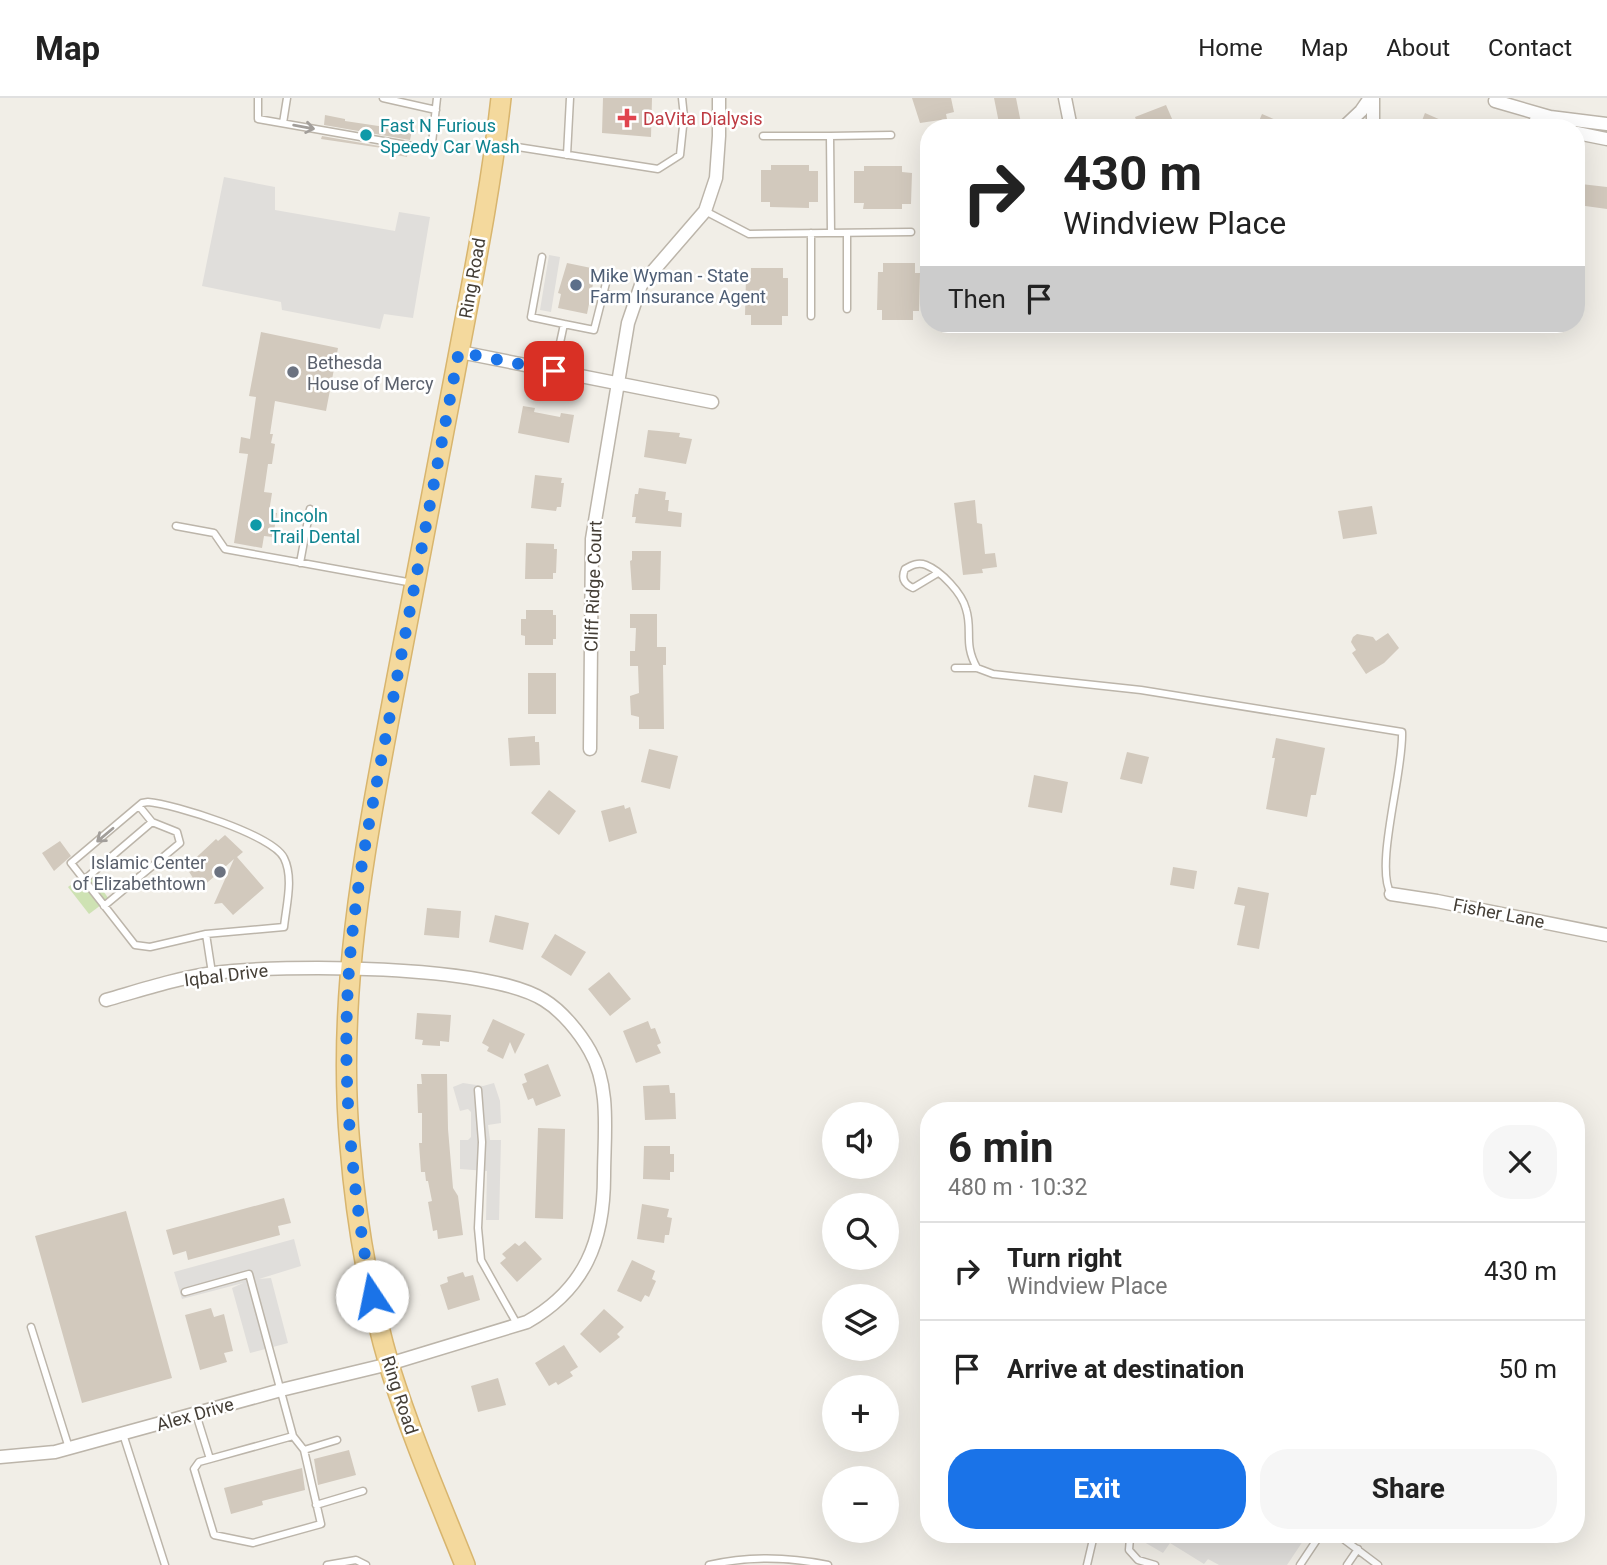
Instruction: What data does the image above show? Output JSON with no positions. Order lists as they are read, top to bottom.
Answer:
{
  "streets": {
    "main road": ["Ring Road"],
    "street": [
      "Cliff Ridge Court",
      "Fisher Lane",
      "Iqbal Drive",
      "Alex Drive"
    ]
  },
  "crossings": [
    ["Ring Road", "Iqbal Drive"],
    ["Ring Road", "Alex Drive"],
    ["Iqbal Drive", "Alex Drive"]
  ],
  "places": {
    "health": ["DaVita Dialysis"],
    "other": [
      "Fast N Furious Speedy Car Wash",
      "Mike Wyman - State Farm Insurance Agent",
      "Bethesda House of Mercy",
      "Lincoln Trail Dental",
      "Islamic Center of Elizabethtown"
    ]
  },
  "page": {
    "header": "Map",
    "nav": [
      "Home",
      "Map",
      "About",
      "Contact"
    ],
    "turn": ["430 m", "Windview Place"],
    "then": "Then",
    "map_buttons": ["+", "−"],
    "heading": ["6 min", "480 m · 10:32"],
    "list": [
      {
        "name": "Turn right",
        "note": "Windview Place",
        "value": "430 m"
      },
      {
        "name": "Arrive at destination",
        "value": "50 m"
      }
    ],
    "buttons": ["Exit", "Share"]
  }
}
